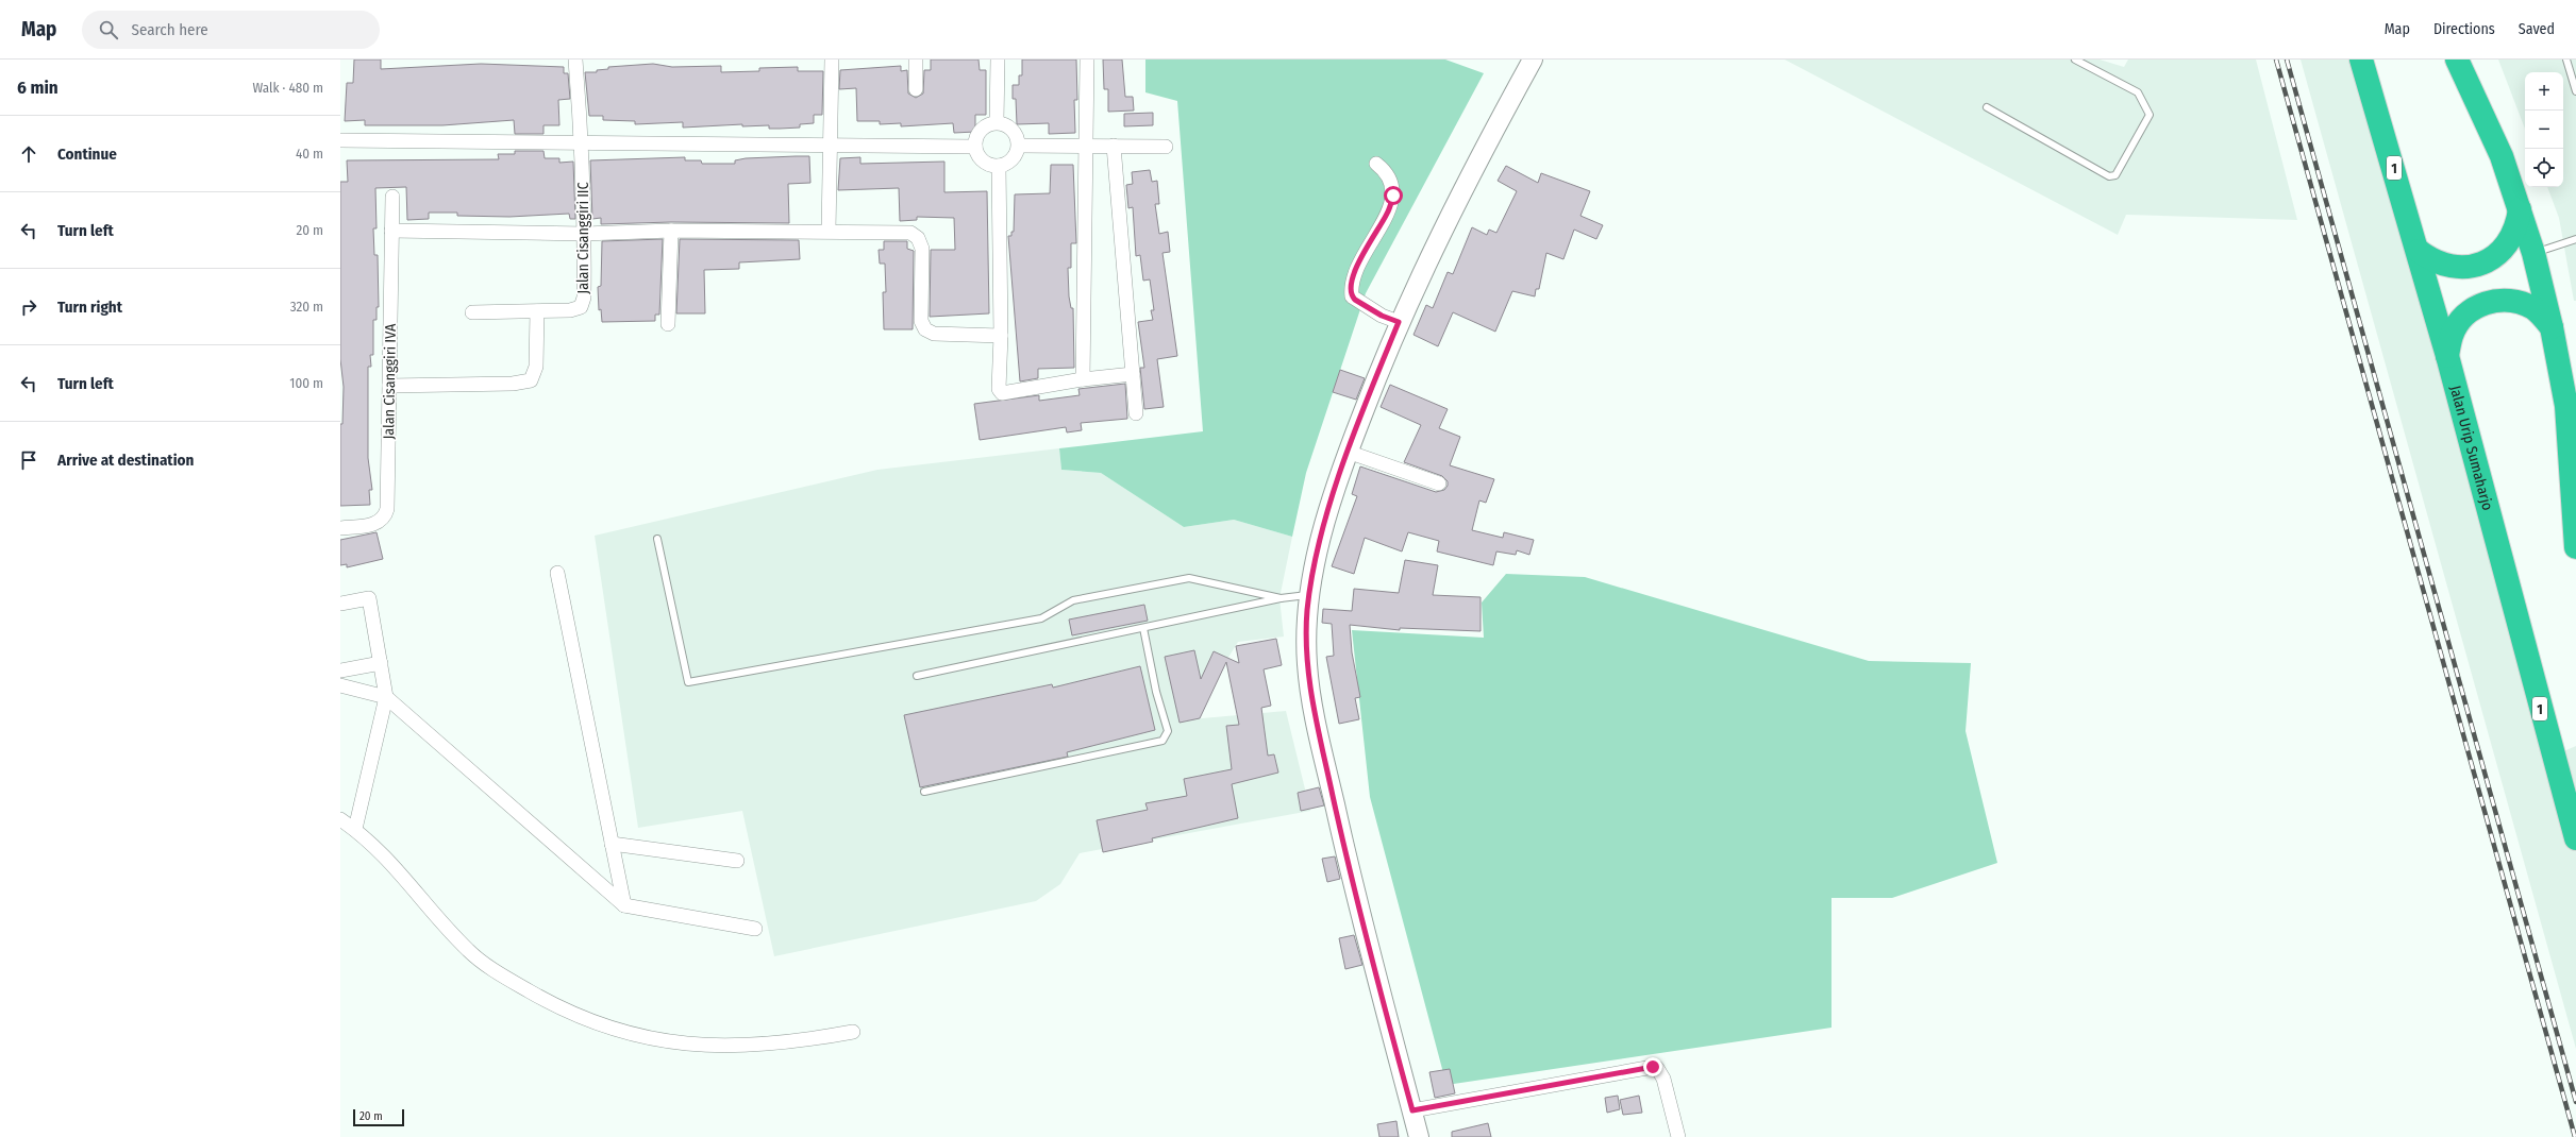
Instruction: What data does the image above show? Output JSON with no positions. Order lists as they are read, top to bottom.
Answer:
{
  "streets": {
    "highway": ["1", "Jalan Urip Sumaharjo"],
    "street": ["Jalan Cisanggiri IIC", "Jalan Cisanggiri IVA"]
  },
  "scale_bar": "20 m",
  "page": {
    "header": "Map",
    "search": "Search here",
    "nav": ["Map", "Directions", "Saved"],
    "heading": ["6 min", "Walk · 480 m"],
    "map_buttons": ["+", "−"],
    "list": [
      ["Continue", "40 m"],
      ["Turn left", "20 m"],
      ["Turn right", "320 m"],
      ["Turn left", "100 m"],
      "Arrive at destination"
    ],
    "scale": "20 m"
  }
}
